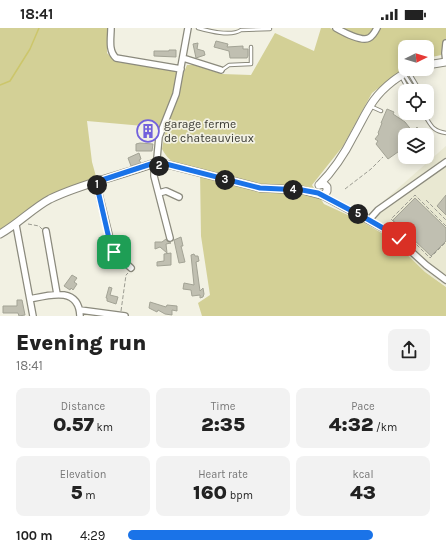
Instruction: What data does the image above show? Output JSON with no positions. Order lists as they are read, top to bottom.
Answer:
{
  "places": {
    "building": ["garage ferme de chateauvieux"]
  },
  "north": "right",
  "page": {
    "status": "18:41",
    "pins": [
      "2",
      "3",
      "1",
      "4",
      "5"
    ],
    "heading": ["Evening run", "18:41"],
    "stats": [
      ["Distance", "0.57 km"],
      ["Time", "2:35"],
      ["Pace", "4:32 /km"],
      ["Elevation", "5 m"],
      ["Heart rate", "160 bpm"],
      ["kcal", "43"]
    ],
    "list": [
      {
        "name": "100 m",
        "note": "4:29"
      }
    ]
  }
}
